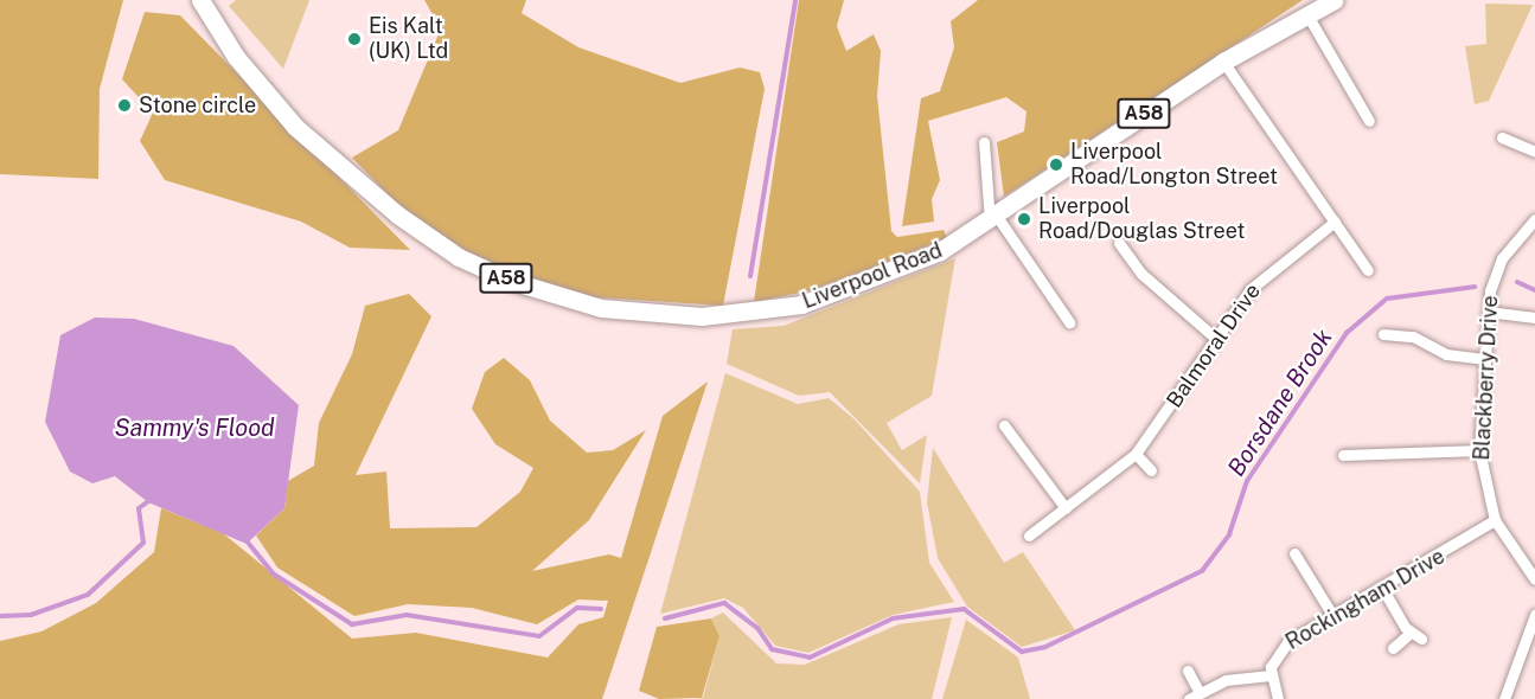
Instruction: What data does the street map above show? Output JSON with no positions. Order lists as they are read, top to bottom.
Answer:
{
  "streets": {
    "main road": ["A58", "Liverpool Road"],
    "street": ["Balmoral Drive", "Blackberry Drive", "Rockingham Drive"]
  },
  "crossings": [
    ["Blackberry Drive", "Rockingham Drive"]
  ],
  "water": ["Borsdane Brook", "Sammy's Flood"],
  "places": [
    "Eis Kalt (UK) Ltd",
    "Stone circle",
    "Liverpool Road/Longton Street",
    "Liverpool Road/Douglas Street"
  ]
}
